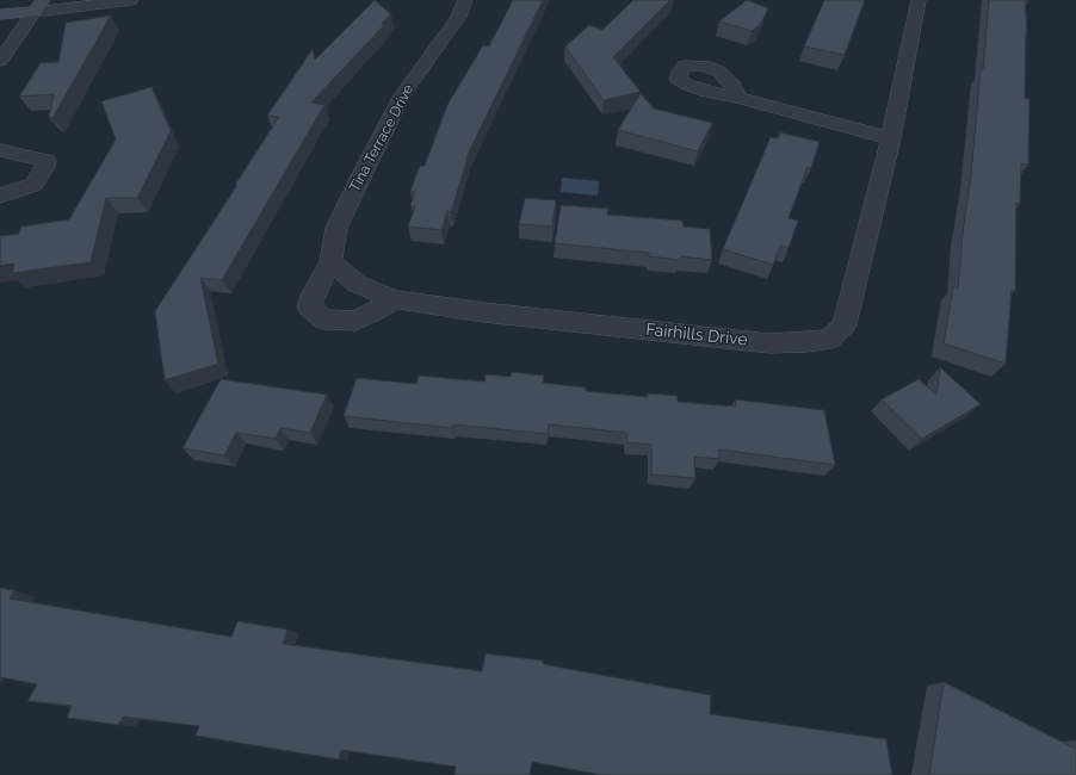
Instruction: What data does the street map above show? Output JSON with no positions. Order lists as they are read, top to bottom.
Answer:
{
  "streets": {
    "street": ["Tina Terrace Drive", "Fairhills Drive"]
  },
  "crossings": [
    ["Tina Terrace Drive", "Fairhills Drive"]
  ]
}
